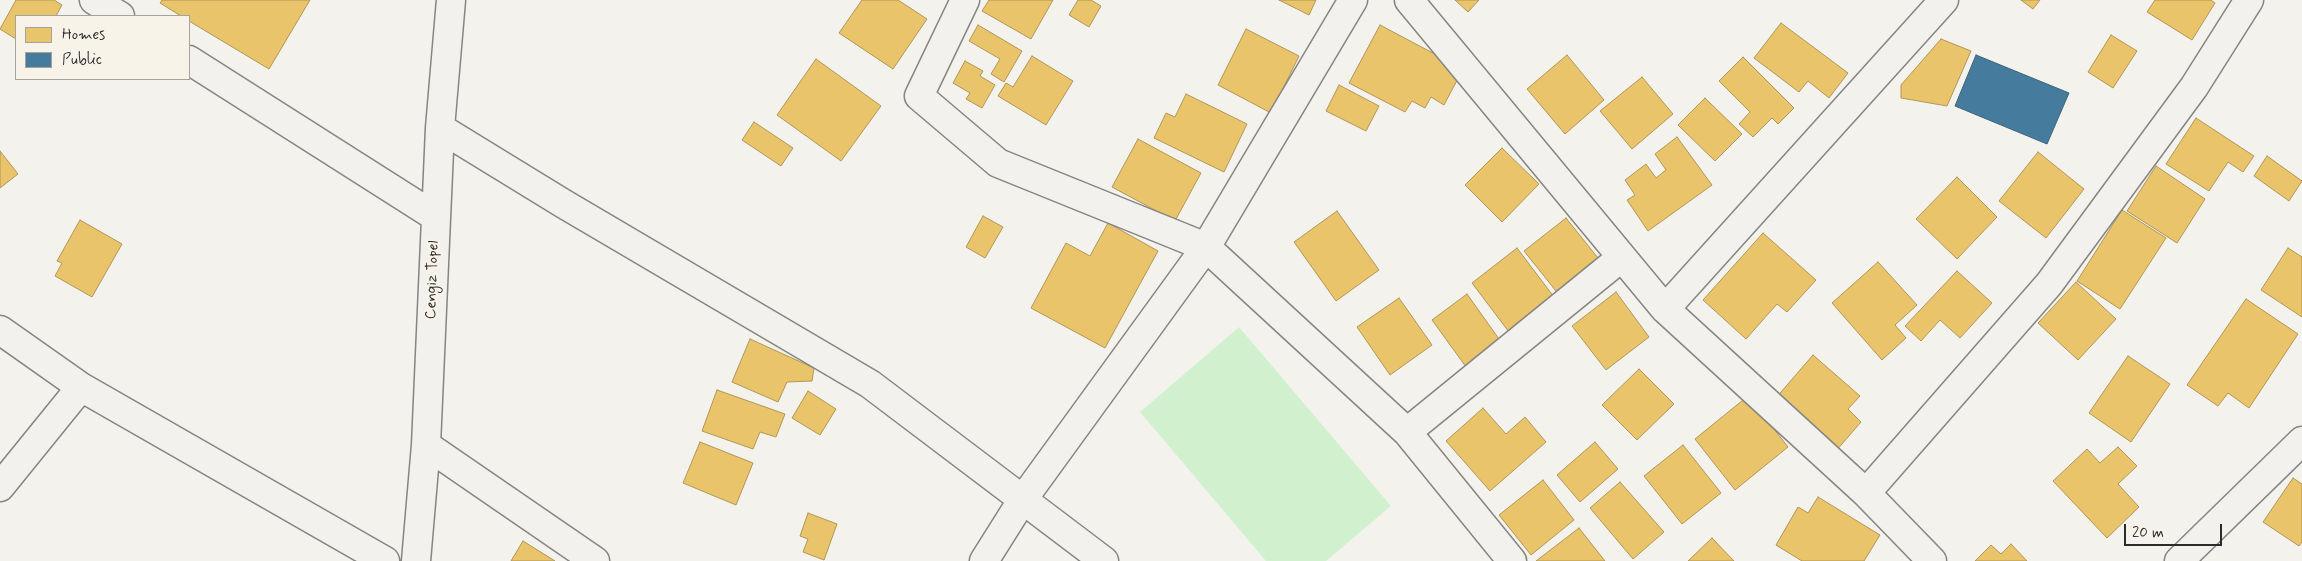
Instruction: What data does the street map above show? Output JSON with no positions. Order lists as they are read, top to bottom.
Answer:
{
  "streets": {
    "street": ["Cengiz Topel"]
  },
  "legend": ["Homes", "Public"],
  "scale_bar": "20 m"
}
